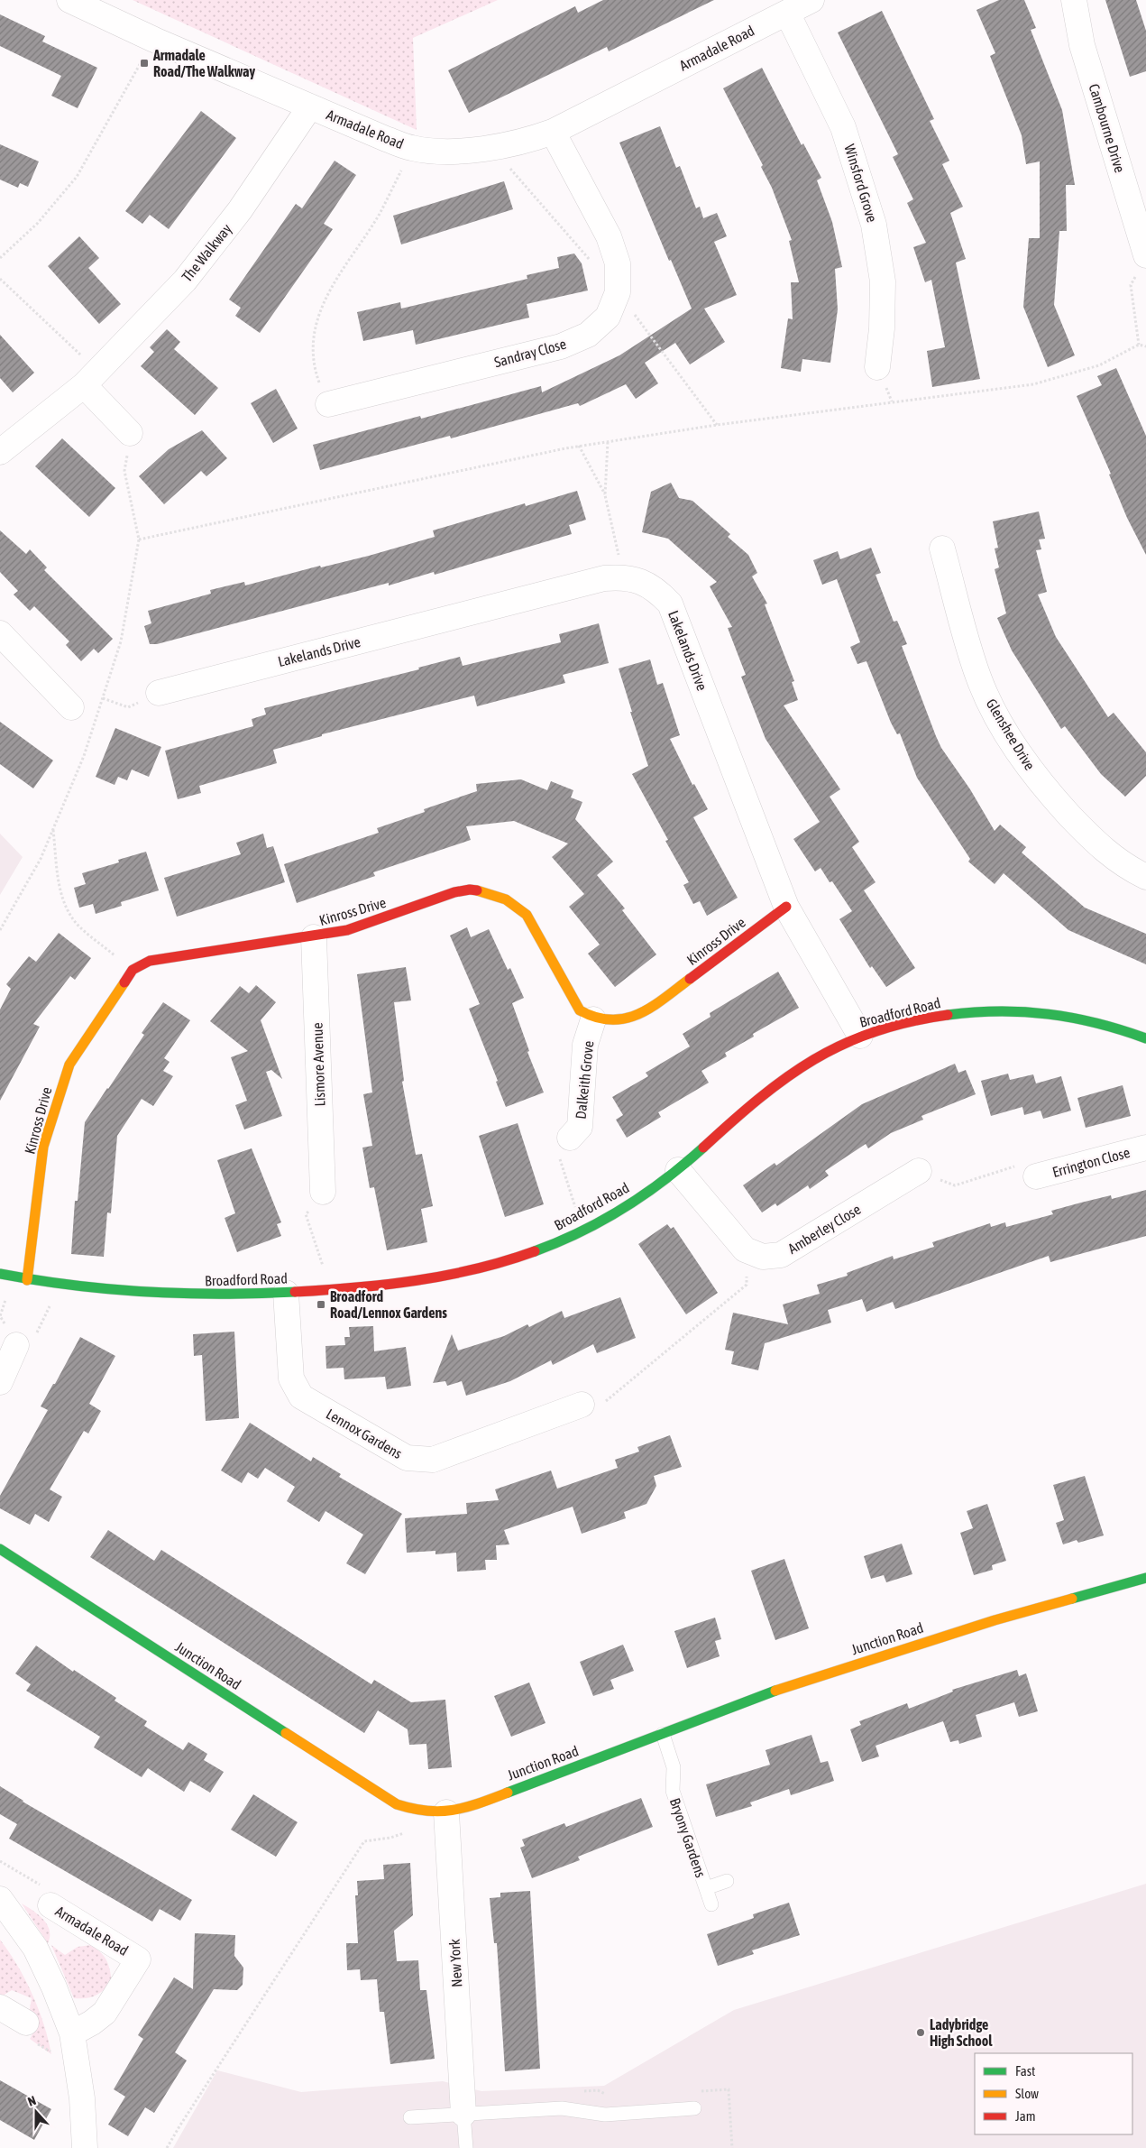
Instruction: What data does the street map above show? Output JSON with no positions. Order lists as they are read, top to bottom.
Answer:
{
  "streets": {
    "street": [
      "Armadale Road",
      "Cambourne Drive",
      "Winsford Grove",
      "The Walkway",
      "Sandray Close",
      "Lakelands Drive",
      "Glenshee Drive",
      "Kinross Drive",
      "Broadford Road",
      "Lismore Avenue",
      "Dalkeith Grove",
      "Errington Close",
      "Amberley Close",
      "Lennox Gardens",
      "Junction Road",
      "New York"
    ],
    "lane": ["Bryony Gardens"]
  },
  "crossings": [
    ["Armadale Road", "Winsford Grove"],
    ["Armadale Road", "The Walkway"],
    ["Armadale Road", "Sandray Close"],
    ["Lakelands Drive", "Kinross Drive"],
    ["Lakelands Drive", "Broadford Road"],
    ["Kinross Drive", "Broadford Road"],
    ["Kinross Drive", "Lismore Avenue"],
    ["Kinross Drive", "Dalkeith Grove"],
    ["Broadford Road", "Lennox Gardens"],
    ["Junction Road", "Bryony Gardens"],
    ["Junction Road", "New York"]
  ],
  "places": {
    "transit": ["Armadale Road/The Walkway", "Broadford Road/Lennox Gardens"],
    "other": ["Ladybridge High School"]
  },
  "legend": ["Fast", "Slow", "Jam"],
  "north": "top"
}
